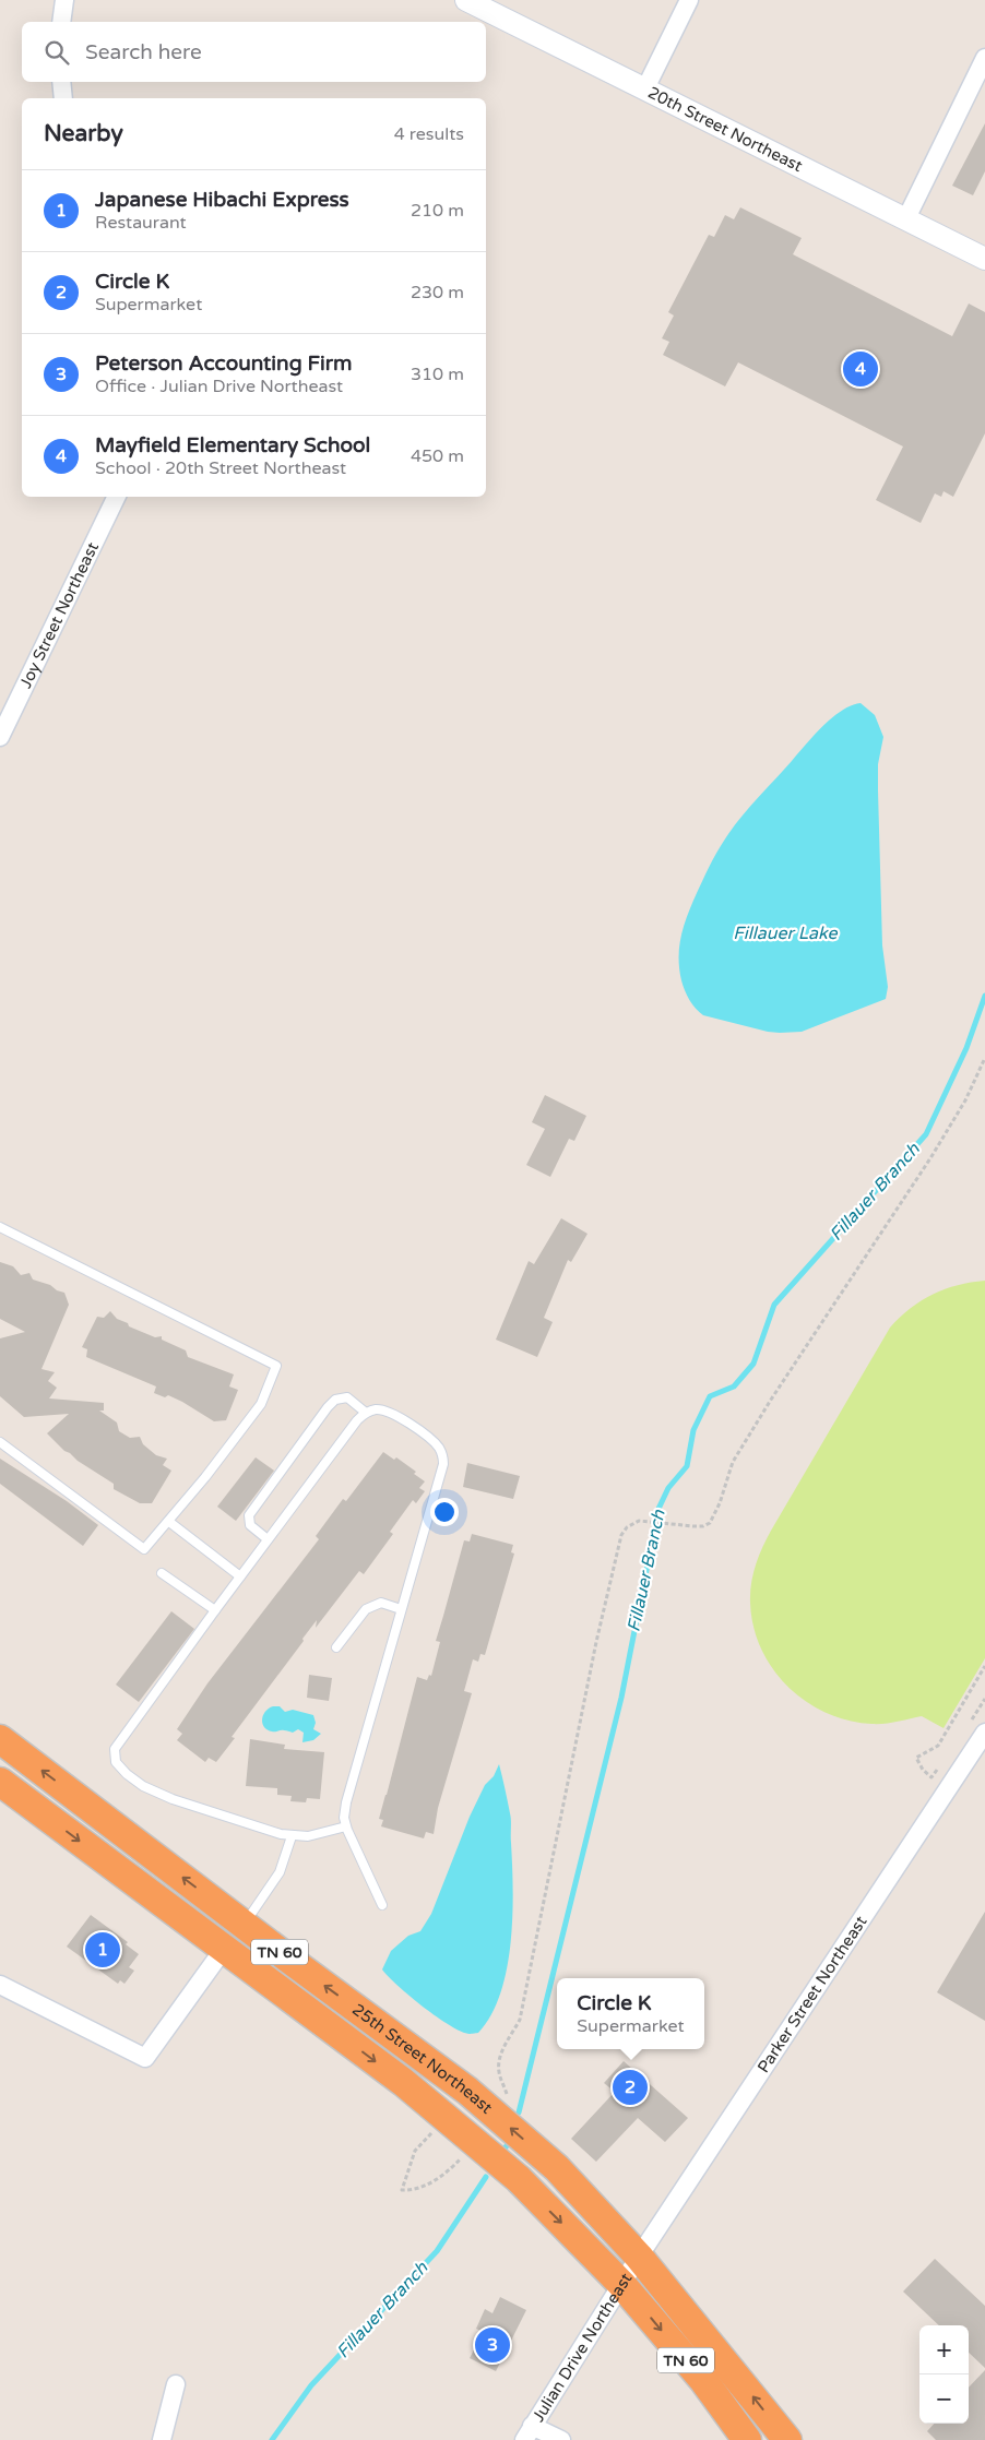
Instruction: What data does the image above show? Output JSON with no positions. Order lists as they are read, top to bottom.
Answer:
{
  "streets": {
    "highway": ["TN 60", "25th Street Northeast"],
    "street": [
      "20th Street Northeast",
      "Joy Street Northeast",
      "Parker Street Northeast",
      "Julian Drive Northeast"
    ]
  },
  "crossings": [
    ["Parker Street Northeast", "25th Street Northeast"],
    ["Parker Street Northeast", "Julian Drive Northeast"],
    ["25th Street Northeast", "Julian Drive Northeast"]
  ],
  "water": ["Fillauer Lake", "Fillauer Branch"],
  "page": {
    "search": "Search here",
    "heading": ["Nearby", "4 results"],
    "list": [
      {
        "mark": "1",
        "name": "Japanese Hibachi Express",
        "note": "Restaurant",
        "value": "210 m"
      },
      {
        "mark": "2",
        "name": "Circle K",
        "note": "Supermarket",
        "value": "230 m"
      },
      {
        "mark": "3",
        "name": "Peterson Accounting Firm",
        "note": "Office · Julian Drive Northeast",
        "value": "310 m"
      },
      {
        "mark": "4",
        "name": "Mayfield Elementary School",
        "note": "School · 20th Street Northeast",
        "value": "450 m"
      }
    ],
    "pins": [
      "4",
      "1",
      "2",
      "3"
    ],
    "popup": ["Circle K", "Supermarket"],
    "map_buttons": ["+", "−"]
  }
}
